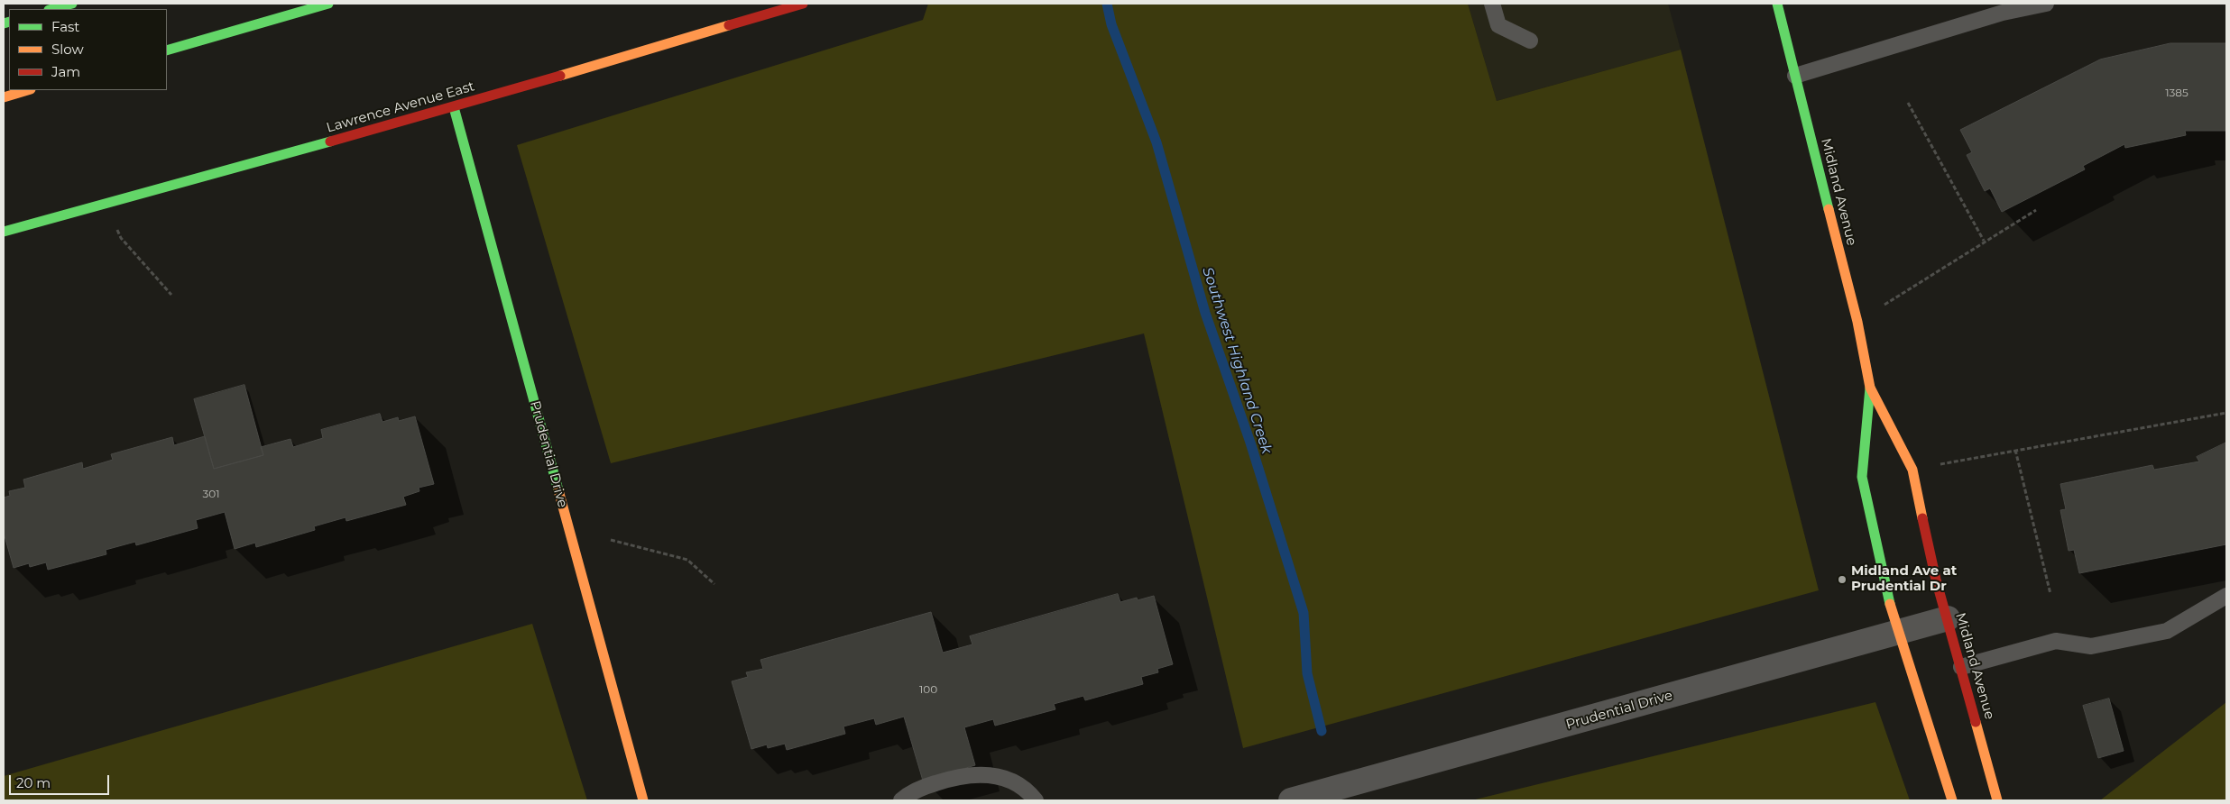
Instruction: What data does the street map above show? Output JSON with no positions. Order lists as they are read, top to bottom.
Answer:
{
  "streets": {
    "street": ["Lawrence Avenue East", "Midland Avenue", "Prudential Drive"]
  },
  "crossings": [
    ["Lawrence Avenue East", "Prudential Drive"],
    ["Midland Avenue", "Prudential Drive"]
  ],
  "water": ["Southwest Highland Creek"],
  "places": ["Midland Ave at Prudential Dr"],
  "house_numbers": ["1385", "301", "100"],
  "legend": ["Fast", "Slow", "Jam"],
  "scale_bar": "20 m"
}
